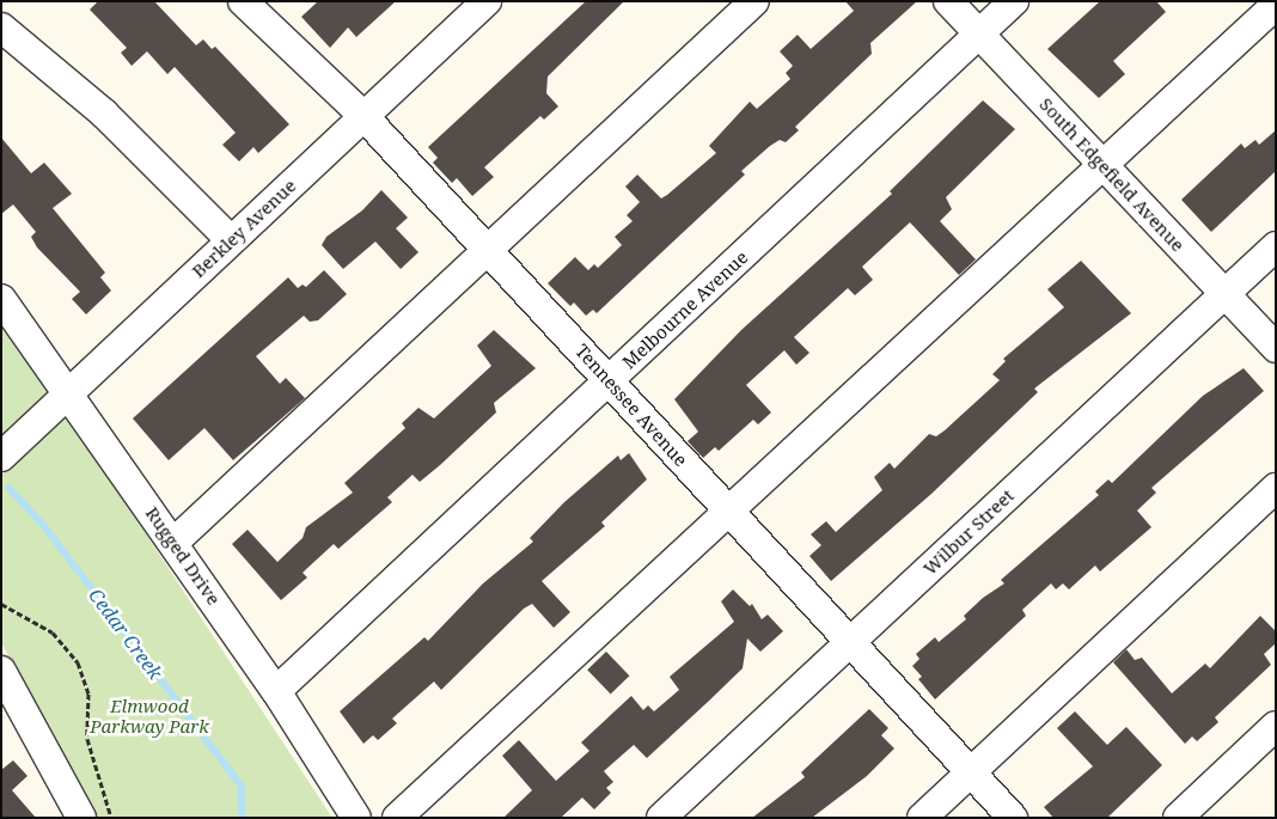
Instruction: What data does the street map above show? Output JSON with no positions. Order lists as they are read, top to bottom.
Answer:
{
  "streets": {
    "street": [
      "South Edgefield Avenue",
      "Berkley Avenue",
      "Melbourne Avenue",
      "Tennessee Avenue",
      "Wilbur Street",
      "Rugged Drive"
    ]
  },
  "crossings": [
    ["South Edgefield Avenue", "Melbourne Avenue"],
    ["South Edgefield Avenue", "Wilbur Street"],
    ["Berkley Avenue", "Tennessee Avenue"],
    ["Berkley Avenue", "Rugged Drive"],
    ["Melbourne Avenue", "Tennessee Avenue"],
    ["Melbourne Avenue", "Rugged Drive"],
    ["Tennessee Avenue", "Wilbur Street"]
  ],
  "water": ["Cedar Creek"],
  "parks": ["Elmwood Parkway Park"]
}
